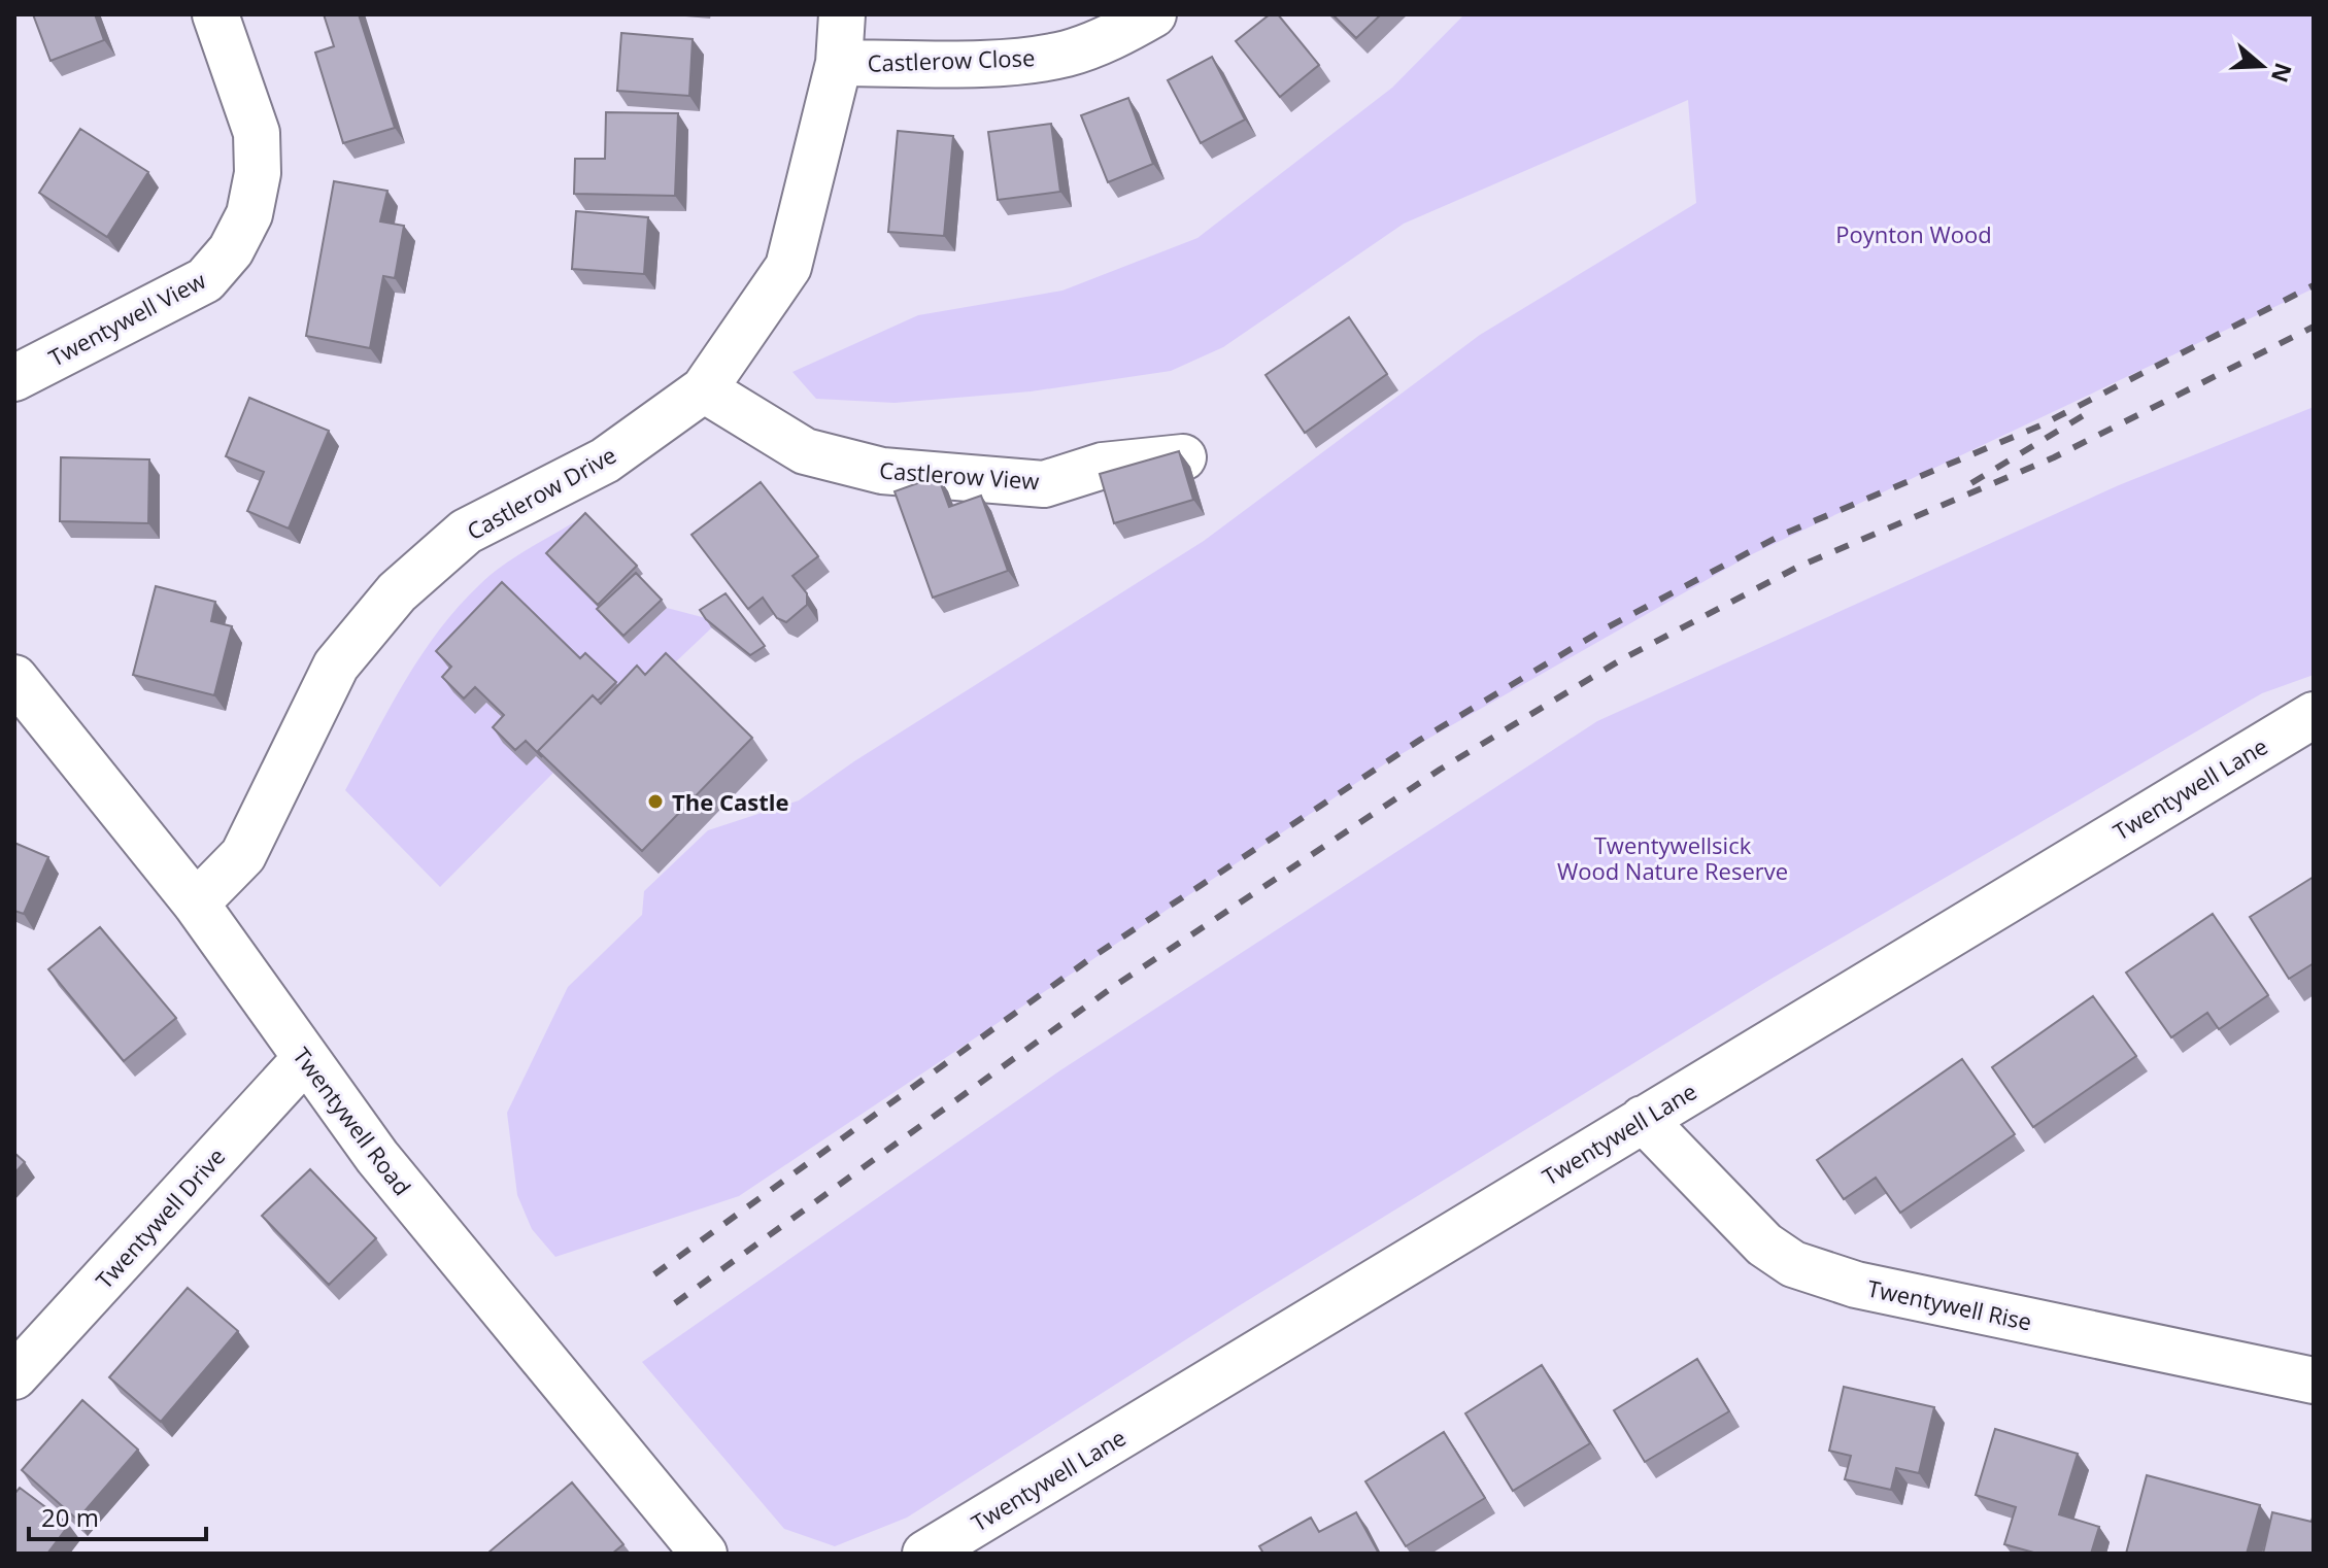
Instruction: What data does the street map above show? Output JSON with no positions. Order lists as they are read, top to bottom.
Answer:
{
  "streets": {
    "street": [
      "Castlerow Close",
      "Twentywell View",
      "Castlerow View",
      "Castlerow Drive",
      "Twentywell Lane",
      "Twentywell Road",
      "Twentywell Drive",
      "Twentywell Rise"
    ]
  },
  "crossings": [
    ["Castlerow Close", "Castlerow Drive"],
    ["Castlerow View", "Castlerow Drive"],
    ["Castlerow Drive", "Twentywell Road"],
    ["Twentywell Lane", "Twentywell Rise"],
    ["Twentywell Road", "Twentywell Drive"]
  ],
  "parks": ["Poynton Wood", "Twentywellsick Wood Nature Reserve"],
  "places": ["The Castle"],
  "scale_bar": "20 m",
  "north": "right"
}
